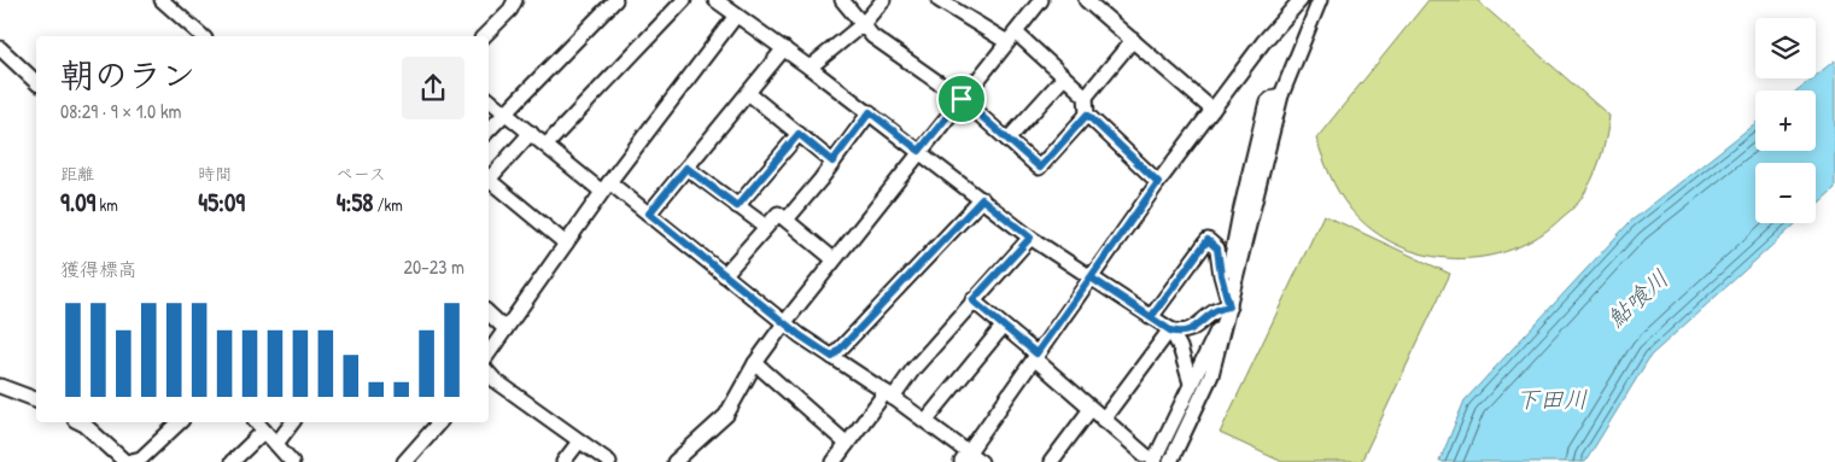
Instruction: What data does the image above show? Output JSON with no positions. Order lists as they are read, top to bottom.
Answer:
{
  "water": ["鮎喰川", "下田川"],
  "page": {
    "map_buttons": ["+", "−"],
    "heading": ["朝のラン", "08:29 · 9 × 1.0 km"],
    "stats": [
      ["距離", "9.09 km"],
      ["時間", "45:09"],
      ["ペース", "4:58 /km"]
    ],
    "chart": ["獲得標高", "20–23 m"]
  }
}
